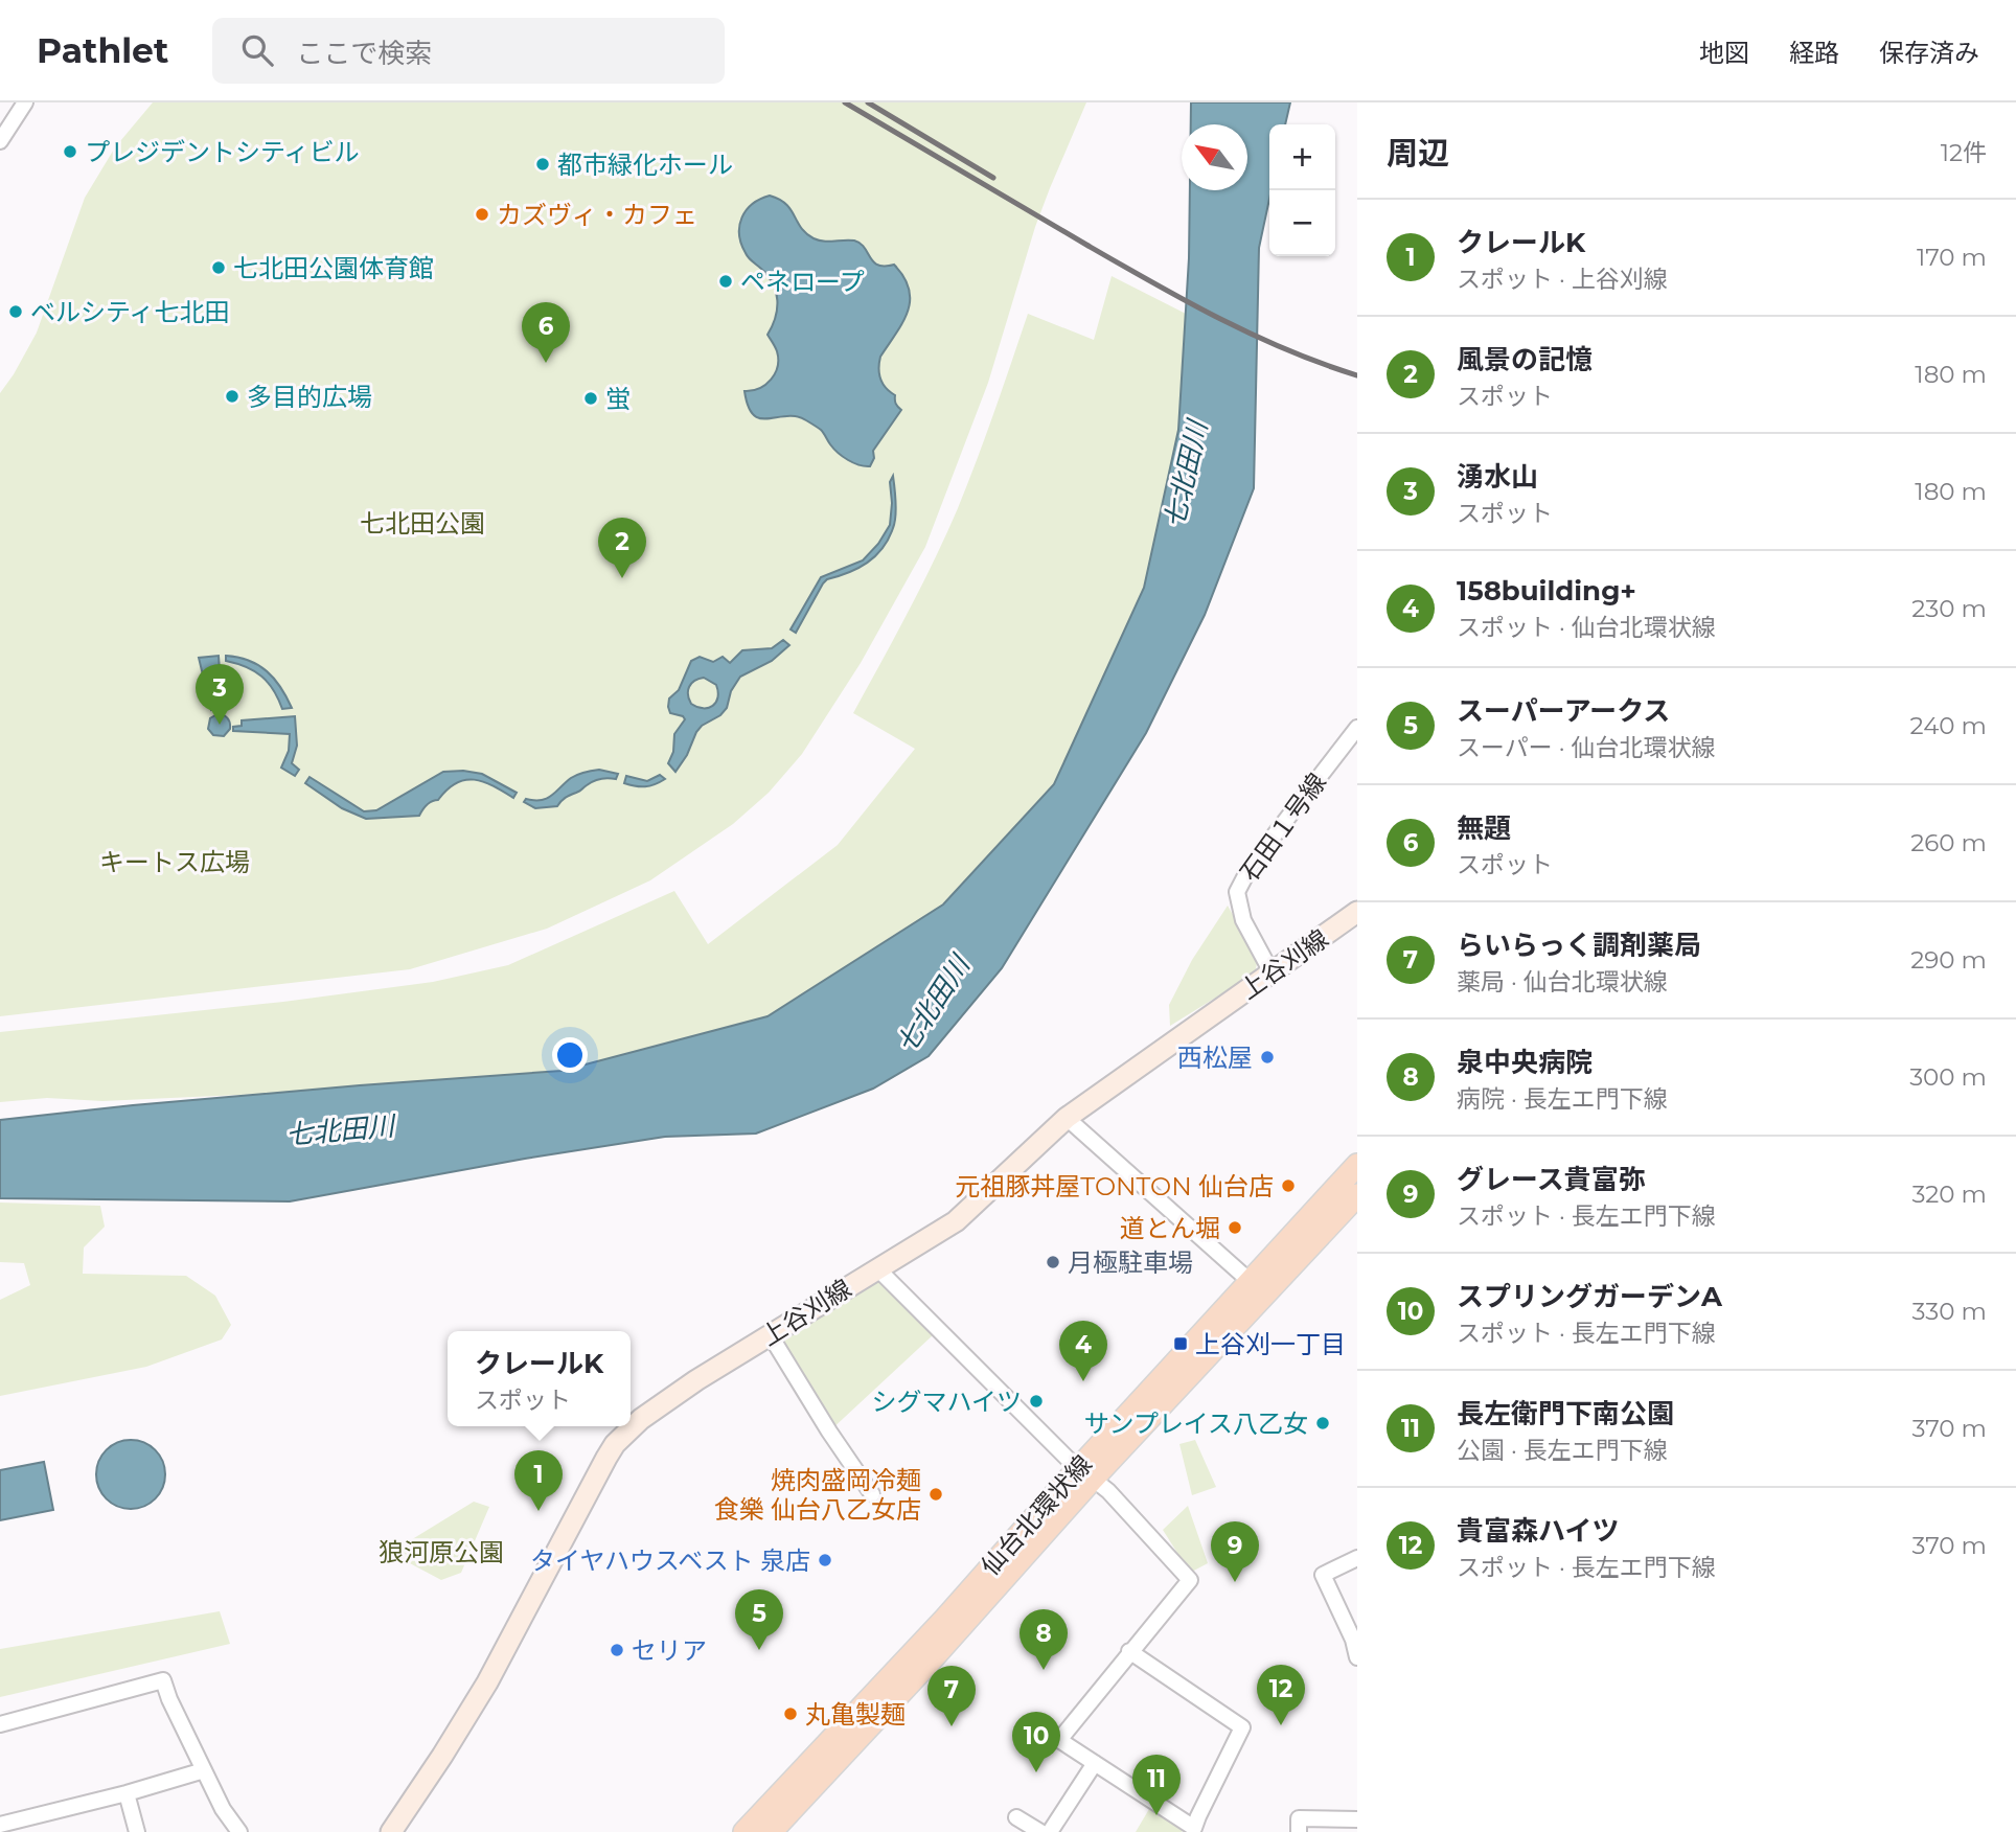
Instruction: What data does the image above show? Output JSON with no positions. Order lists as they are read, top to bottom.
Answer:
{
  "streets": {
    "main road": ["仙台北環状線"],
    "street": ["石田１号線", "上谷刈線"]
  },
  "crossings": [
    ["石田１号線", "上谷刈線"]
  ],
  "water": ["七北田川"],
  "parks": ["七北田公園", "キートス広場", "狼河原公園"],
  "places": {
    "other": [
      "プレジデントシティビル",
      "都市緑化ホール",
      "カズヴィ・カフェ",
      "七北田公園体育館",
      "ペネロープ",
      "ベルシティ七北田",
      "多目的広場",
      "蛍",
      "西松屋",
      "元祖豚丼屋TONTON 仙台店",
      "道とん堀",
      "月極駐車場",
      "シグマハイツ",
      "サンプレイス八乙女",
      "焼肉盛岡冷麺 食樂 仙台八乙女店",
      "タイヤハウスベスト 泉店",
      "セリア",
      "丸亀製麺"
    ],
    "transit": ["上谷刈一丁目"]
  },
  "north": "top left",
  "page": {
    "header": "Pathlet",
    "search": "ここで検索",
    "nav": ["地図", "経路", "保存済み"],
    "heading": ["周辺", "12件"],
    "map_buttons": ["+", "−"],
    "list": [
      {
        "mark": "1",
        "name": "クレールK",
        "note": "スポット · 上谷刈線",
        "value": "170 m"
      },
      {
        "mark": "2",
        "name": "風景の記憶",
        "note": "スポット",
        "value": "180 m"
      },
      {
        "mark": "3",
        "name": "湧水山",
        "note": "スポット",
        "value": "180 m"
      },
      {
        "mark": "4",
        "name": "158building+",
        "note": "スポット · 仙台北環状線",
        "value": "230 m"
      },
      {
        "mark": "5",
        "name": "スーパーアークス",
        "note": "スーパー · 仙台北環状線",
        "value": "240 m"
      },
      {
        "mark": "6",
        "name": "無題",
        "note": "スポット",
        "value": "260 m"
      },
      {
        "mark": "7",
        "name": "らいらっく調剤薬局",
        "note": "薬局 · 仙台北環状線",
        "value": "290 m"
      },
      {
        "mark": "8",
        "name": "泉中央病院",
        "note": "病院 · 長左エ門下線",
        "value": "300 m"
      },
      {
        "mark": "9",
        "name": "グレース貴富弥",
        "note": "スポット · 長左エ門下線",
        "value": "320 m"
      },
      {
        "mark": "10",
        "name": "スプリングガーデンA",
        "note": "スポット · 長左エ門下線",
        "value": "330 m"
      },
      {
        "mark": "11",
        "name": "長左衛門下南公園",
        "note": "公園 · 長左エ門下線",
        "value": "370 m"
      },
      {
        "mark": "12",
        "name": "貴富森ハイツ",
        "note": "スポット · 長左エ門下線",
        "value": "370 m"
      }
    ],
    "pins": [
      "6",
      "2",
      "3",
      "4",
      "1",
      "9",
      "5",
      "8",
      "12",
      "7",
      "10",
      "11"
    ],
    "popup": ["クレールK", "スポット"]
  }
}
